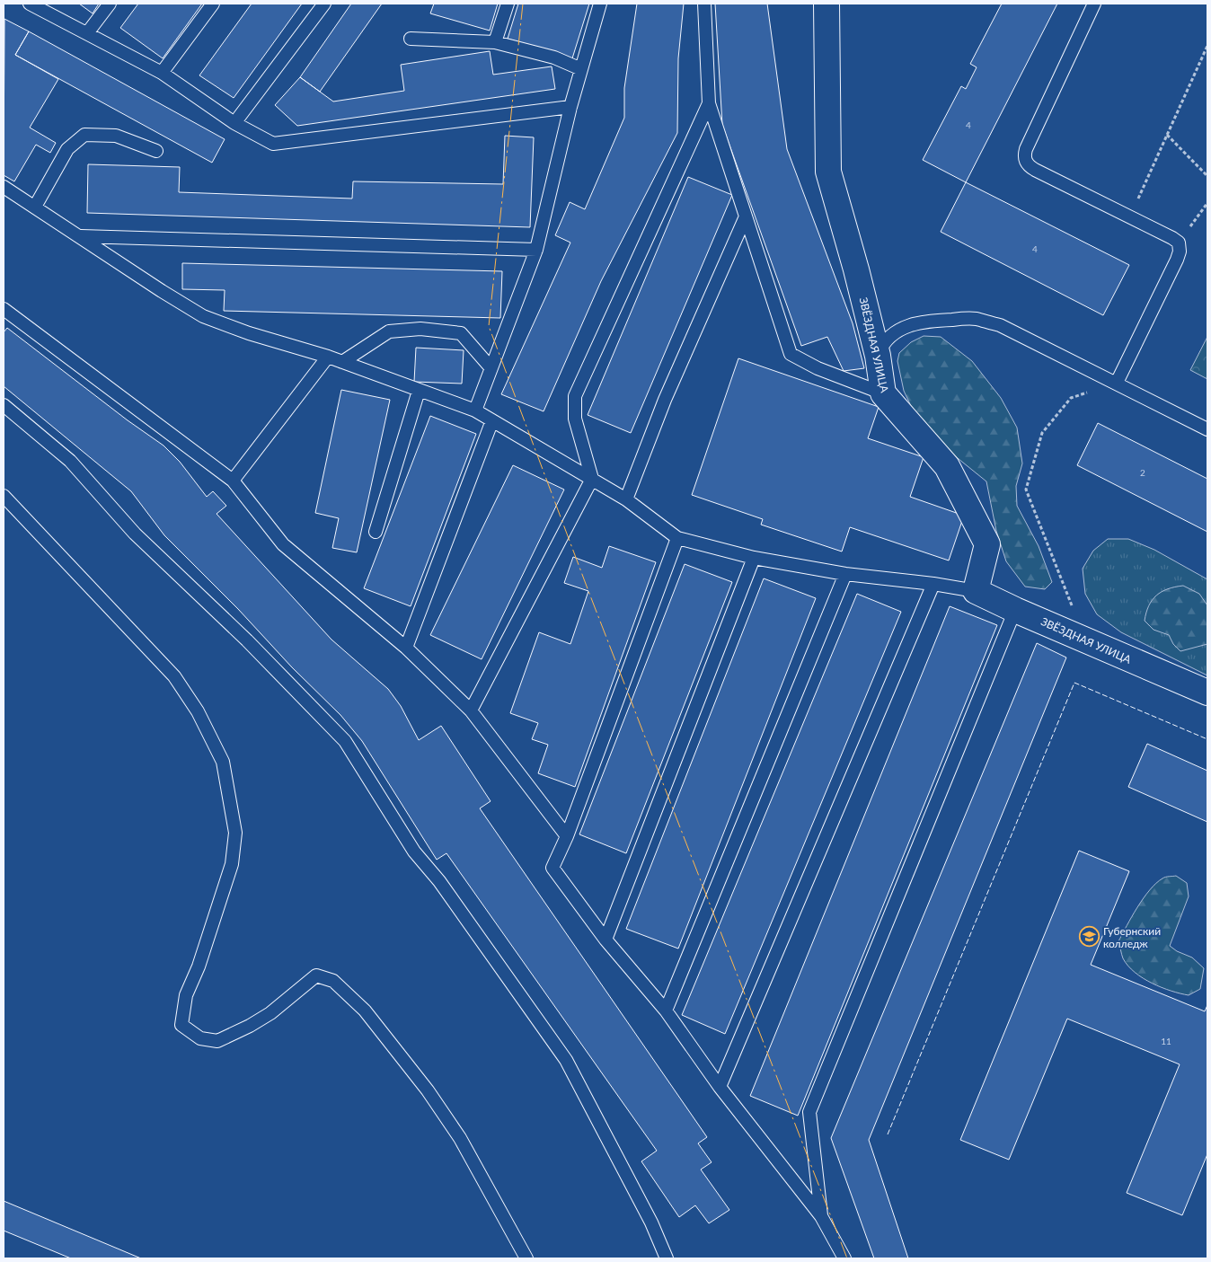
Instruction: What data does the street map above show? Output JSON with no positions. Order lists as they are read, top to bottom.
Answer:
{
  "streets": {
    "street": ["ЗВЁЗДНАЯ УЛИЦА"]
  },
  "places": {
    "school or university": ["Губернский колледж"]
  },
  "house_numbers": [
    "4",
    "4",
    "2",
    "11"
  ]
}
